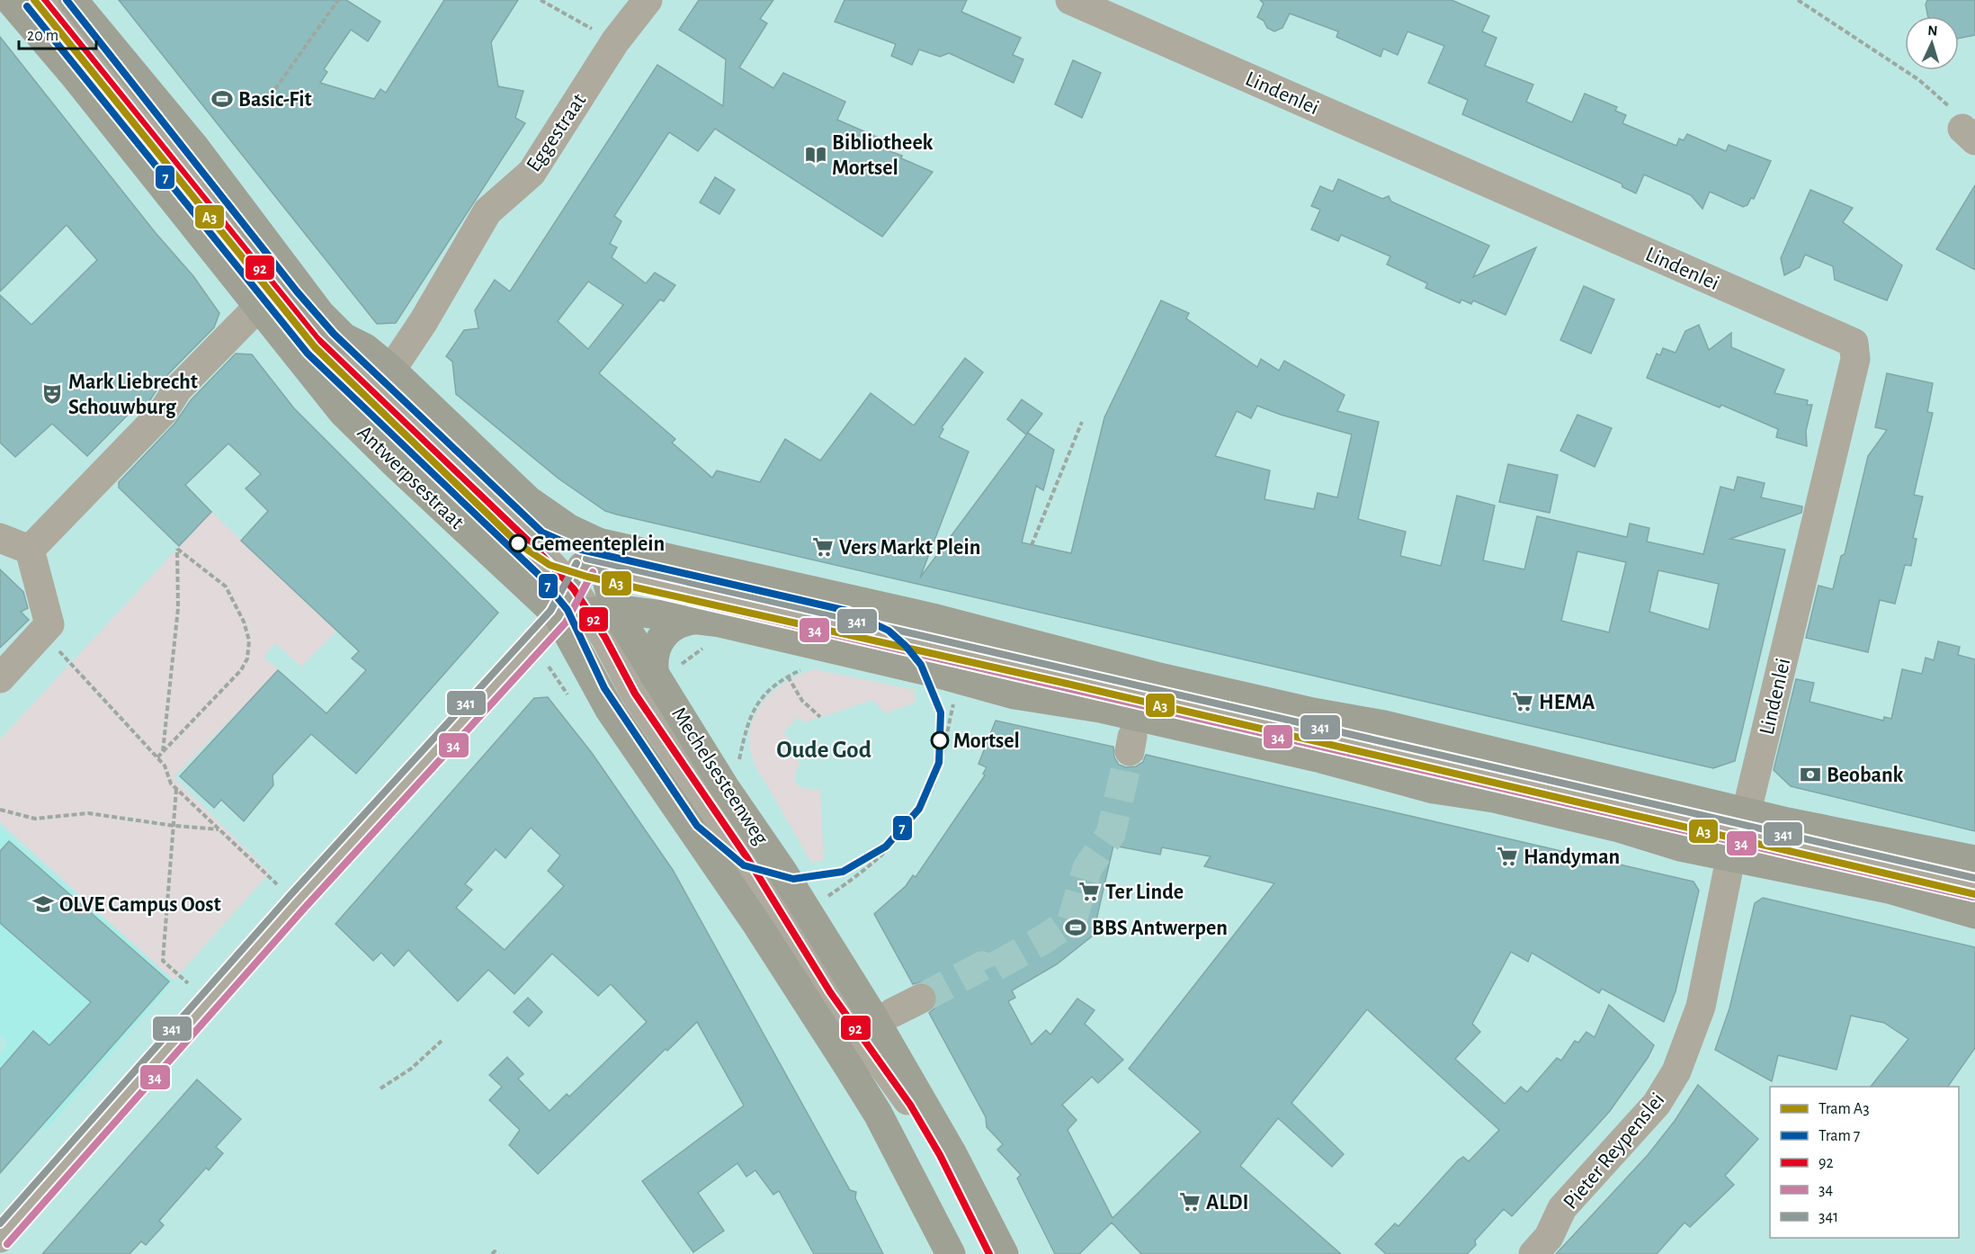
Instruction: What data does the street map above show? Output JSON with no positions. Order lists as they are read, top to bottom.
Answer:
{
  "streets": {
    "main road": ["Antwerpsestraat", "Mechelsesteenweg"],
    "street": ["Lindenlei", "Eggestraat", "Pieter Reypenslei"]
  },
  "districts": ["Oude God"],
  "places": {
    "sports": ["Basic-Fit", "BBS Antwerpen"],
    "library": ["Bibliotheek Mortsel"],
    "theatre": ["Mark Liebrecht Schouwburg"],
    "other": ["Gemeenteplein", "Mortsel"],
    "supermarket": [
      "Vers Markt Plein",
      "HEMA",
      "Handyman",
      "Ter Linde",
      "ALDI"
    ],
    "bank": ["Beobank"],
    "school or university": ["OLVE Campus Oost"]
  },
  "lines": [
    "tram line A3",
    "tram line 7",
    "transit line 92",
    "transit line 341",
    "transit line 34"
  ],
  "legend": [
    "Tram A3",
    "Tram 7",
    "92",
    "34",
    "341"
  ],
  "scale_bar": "20 m",
  "north": "top"
}
